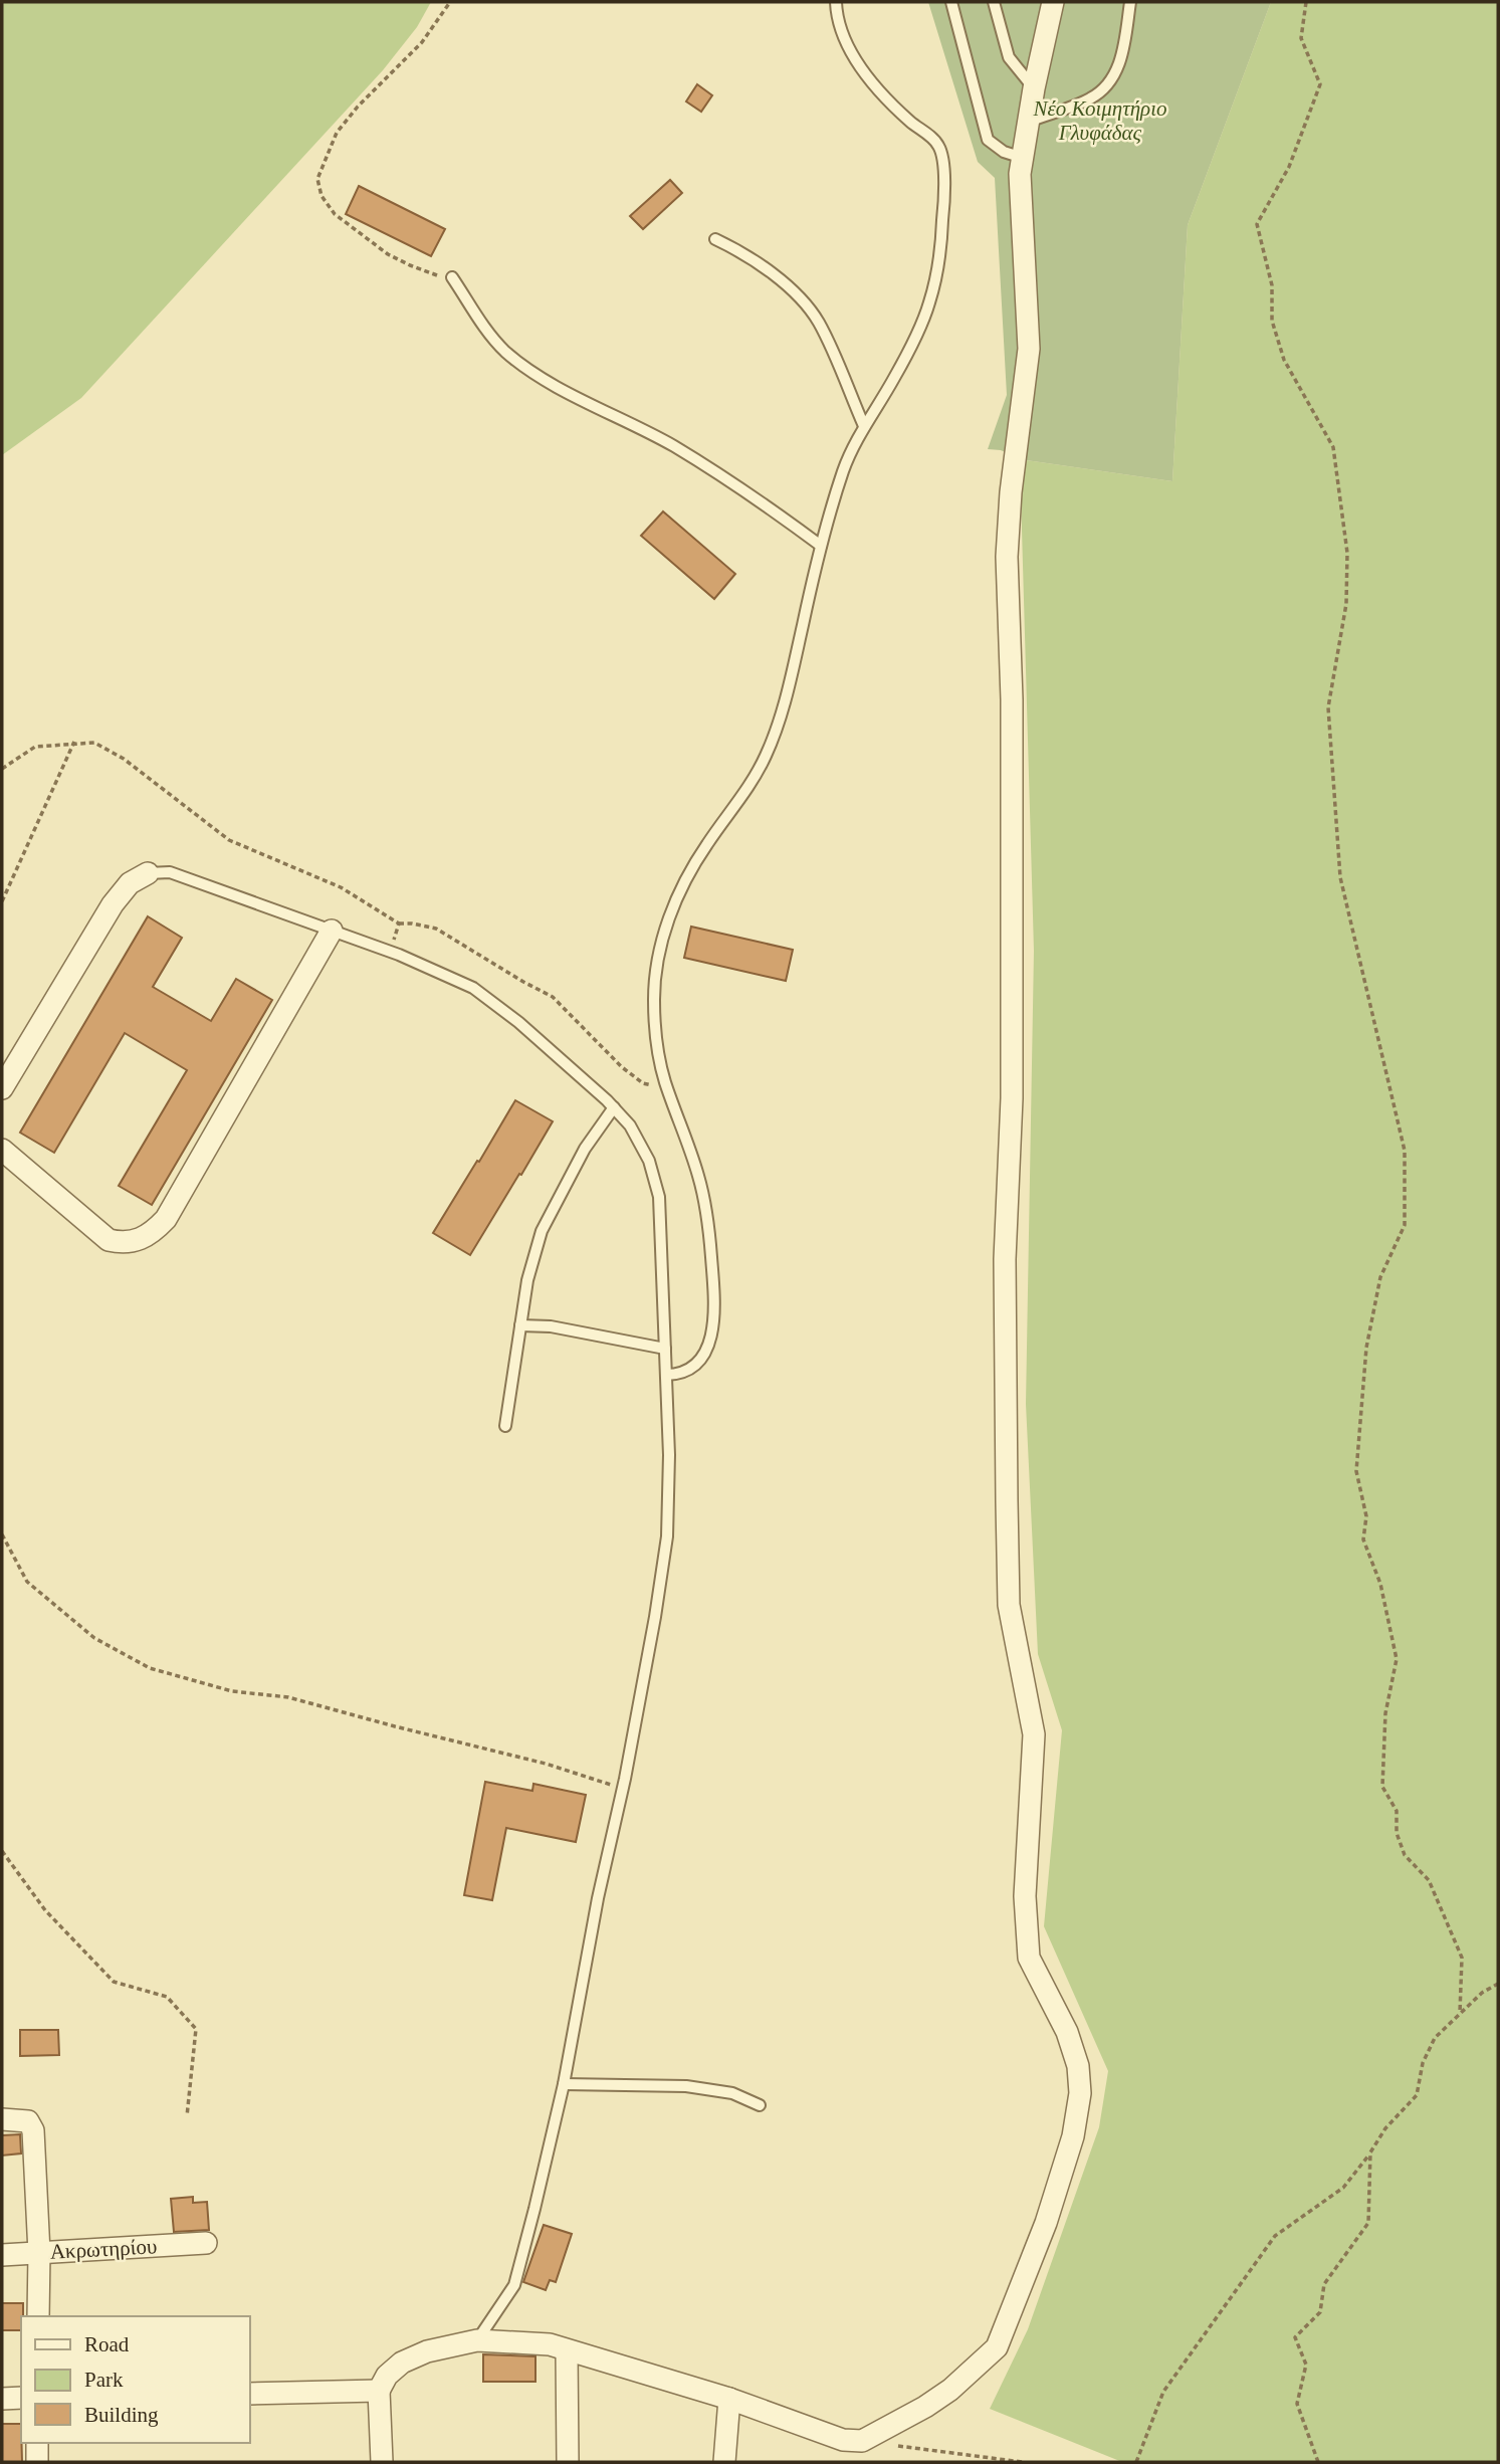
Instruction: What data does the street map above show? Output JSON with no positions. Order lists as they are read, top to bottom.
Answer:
{
  "streets": {
    "street": ["Ακρωτηρίου"]
  },
  "parks": ["Νέο Κοιμητήριο Γλυφάδας"],
  "legend": ["Road", "Park", "Building"]
}
